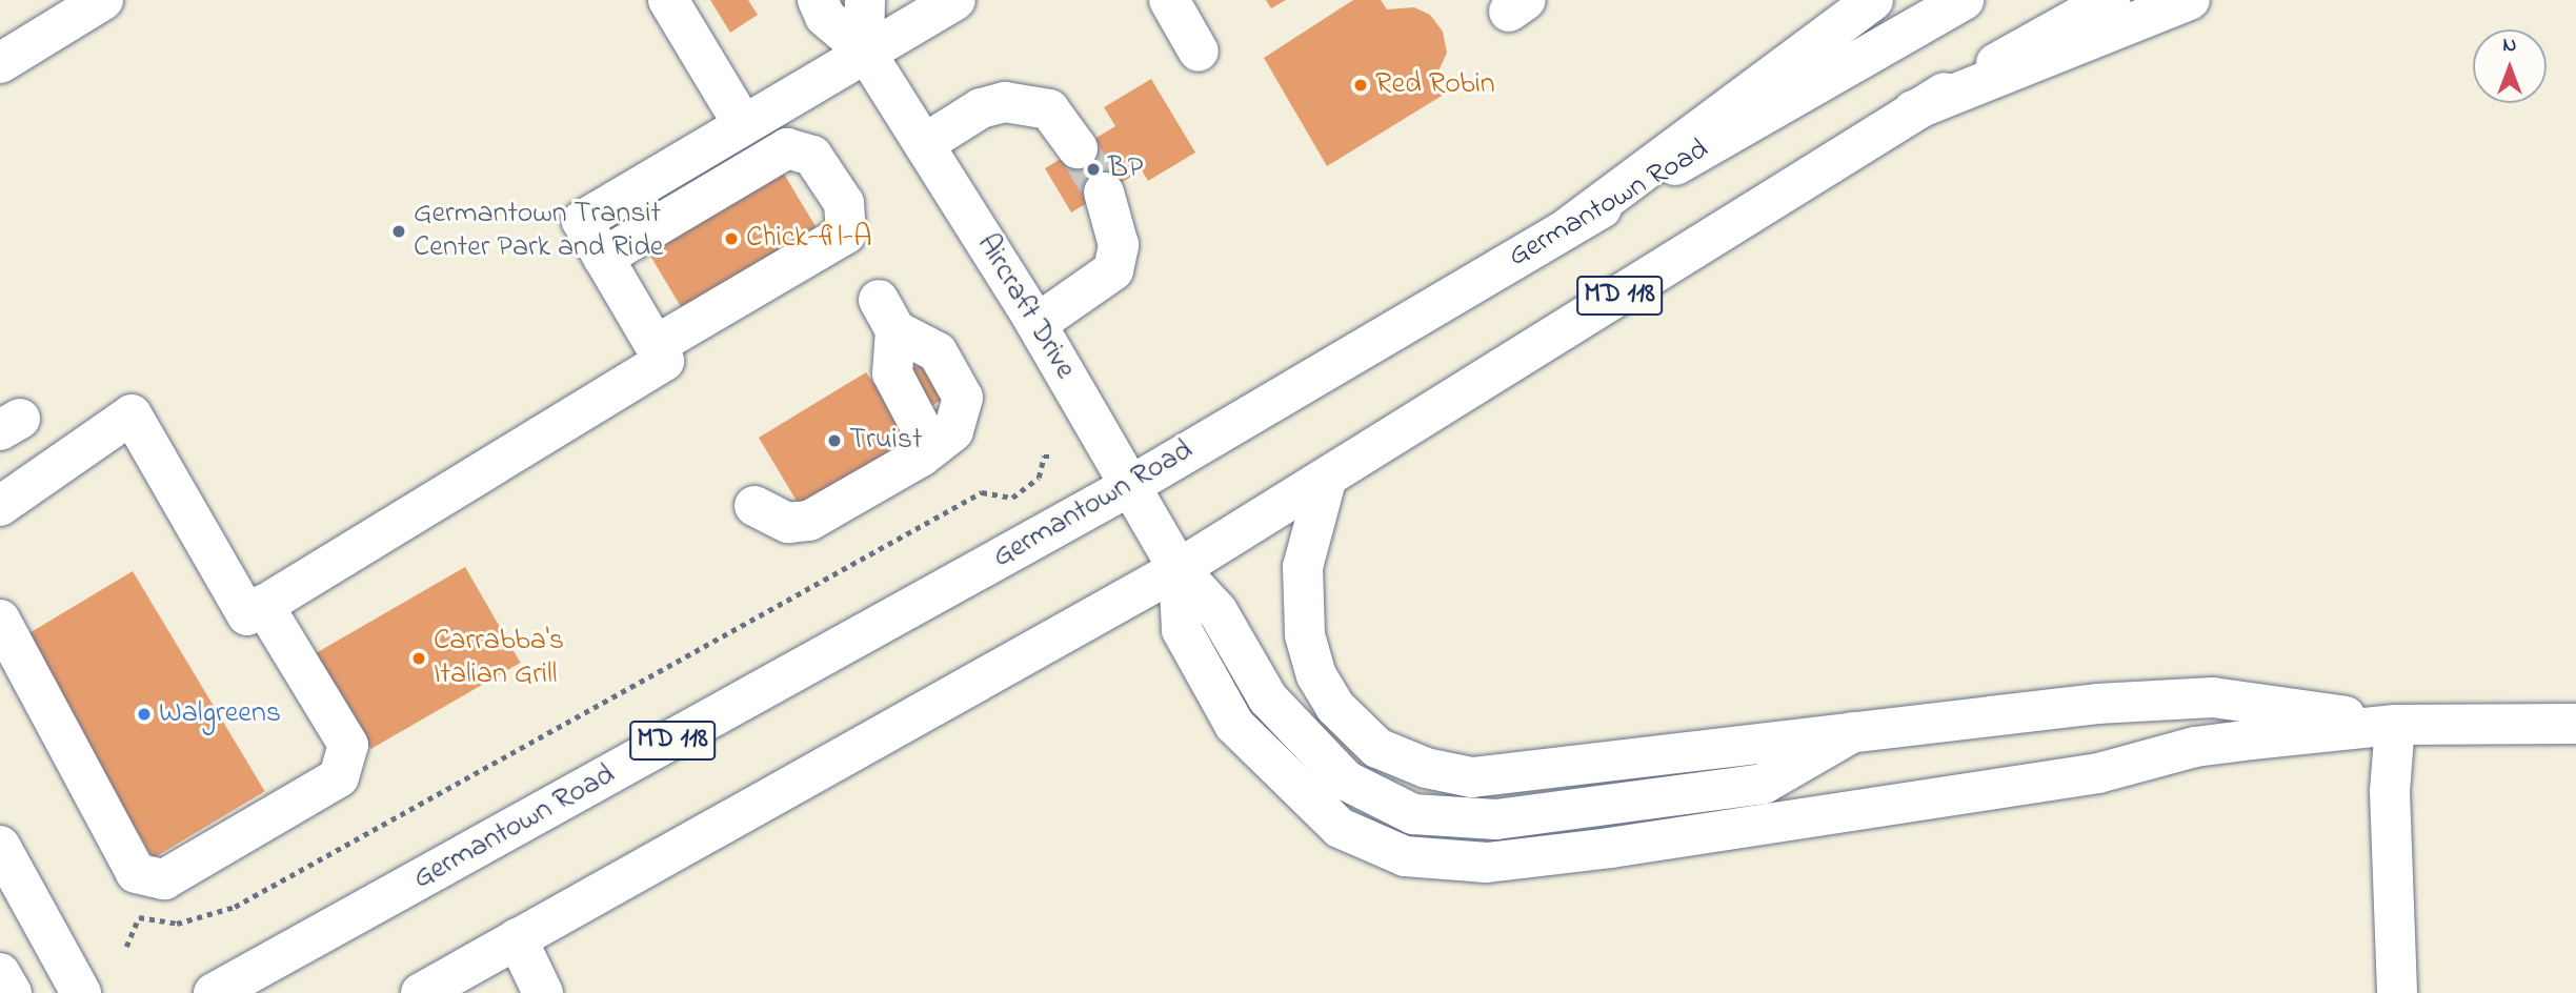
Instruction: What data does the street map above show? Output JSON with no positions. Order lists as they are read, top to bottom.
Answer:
{
  "streets": {
    "main road": ["Germantown Road", "MD 118", "Aircraft Drive"]
  },
  "crossings": [
    ["Germantown Road", "Aircraft Drive"],
    ["MD 118", "Aircraft Drive"]
  ],
  "places": [
    "Red Robin",
    "BP",
    "Germantown Transit Center Park and Ride",
    "Chick-fil-A",
    "Truist",
    "Carrabba's Italian Grill",
    "Walgreens"
  ],
  "north": "top"
}
